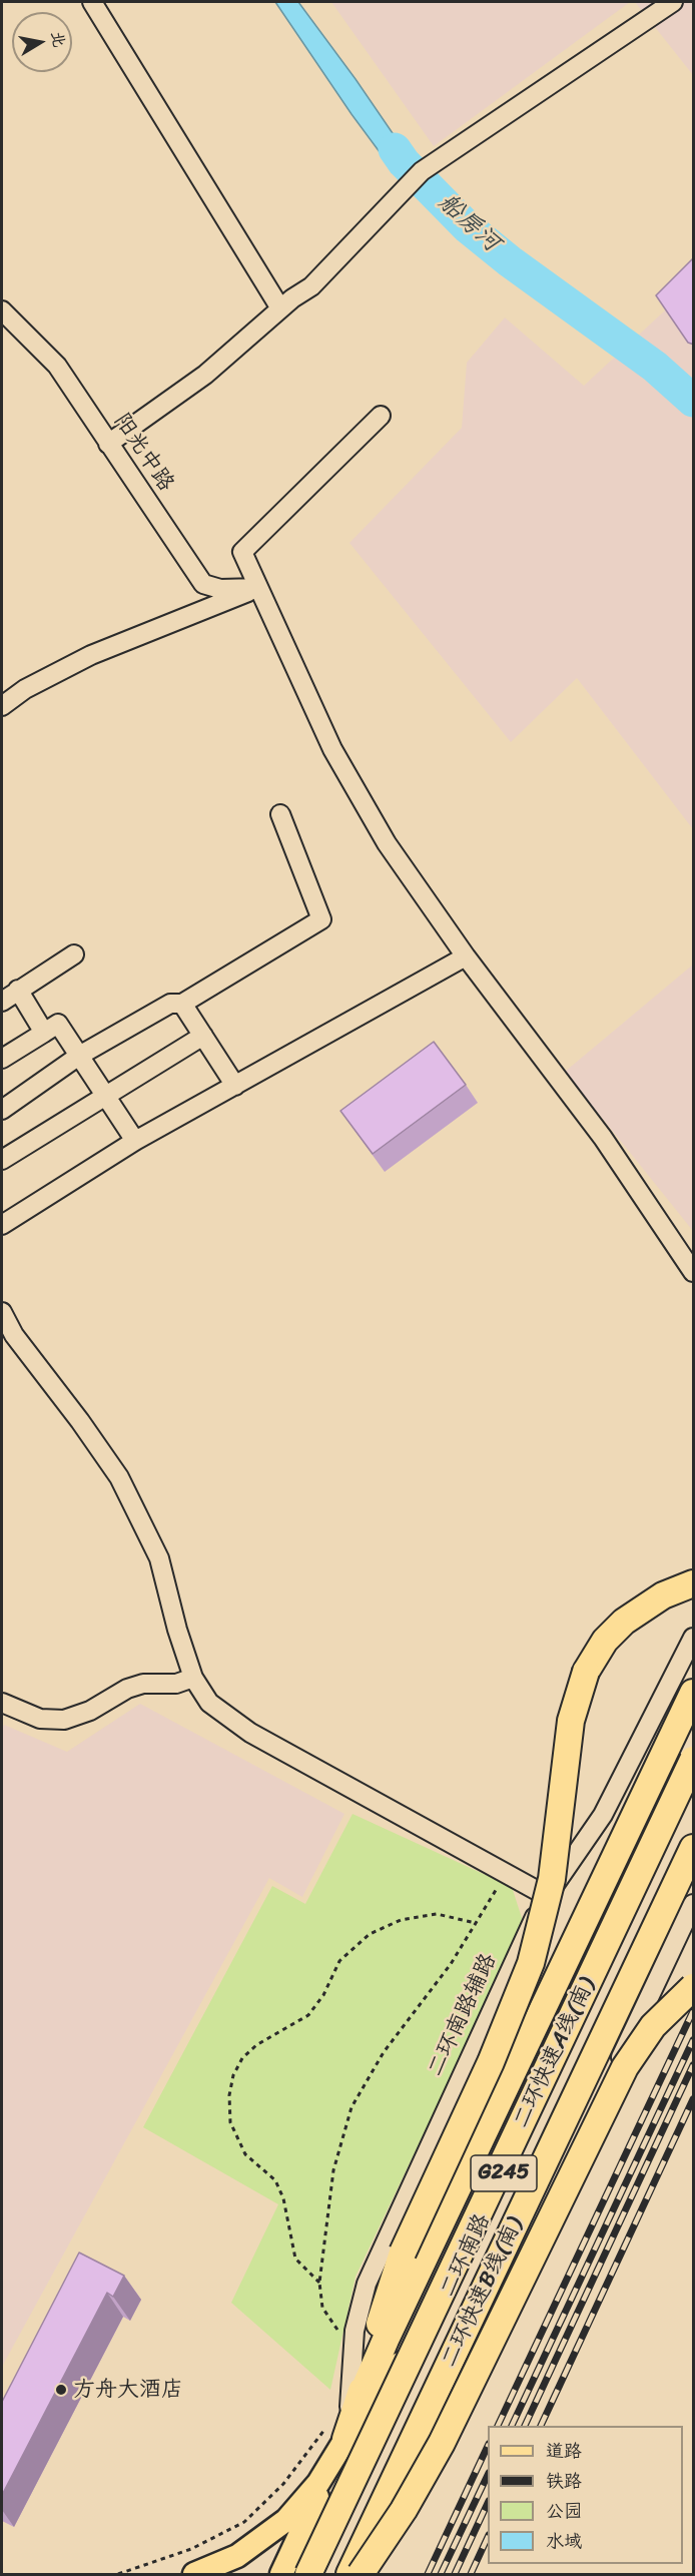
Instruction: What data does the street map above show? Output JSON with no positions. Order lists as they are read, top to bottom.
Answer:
{
  "streets": {
    "highway": ["二环快速A线(南)", "二环快速B线(南)"],
    "main road": ["G245", "二环南路"],
    "street": ["阳光中路", "二环南路辅路"]
  },
  "water": ["船房河"],
  "places": ["方舟大酒店"],
  "legend": [
    "道路",
    "铁路",
    "公园",
    "水域"
  ],
  "north": "right"
}
